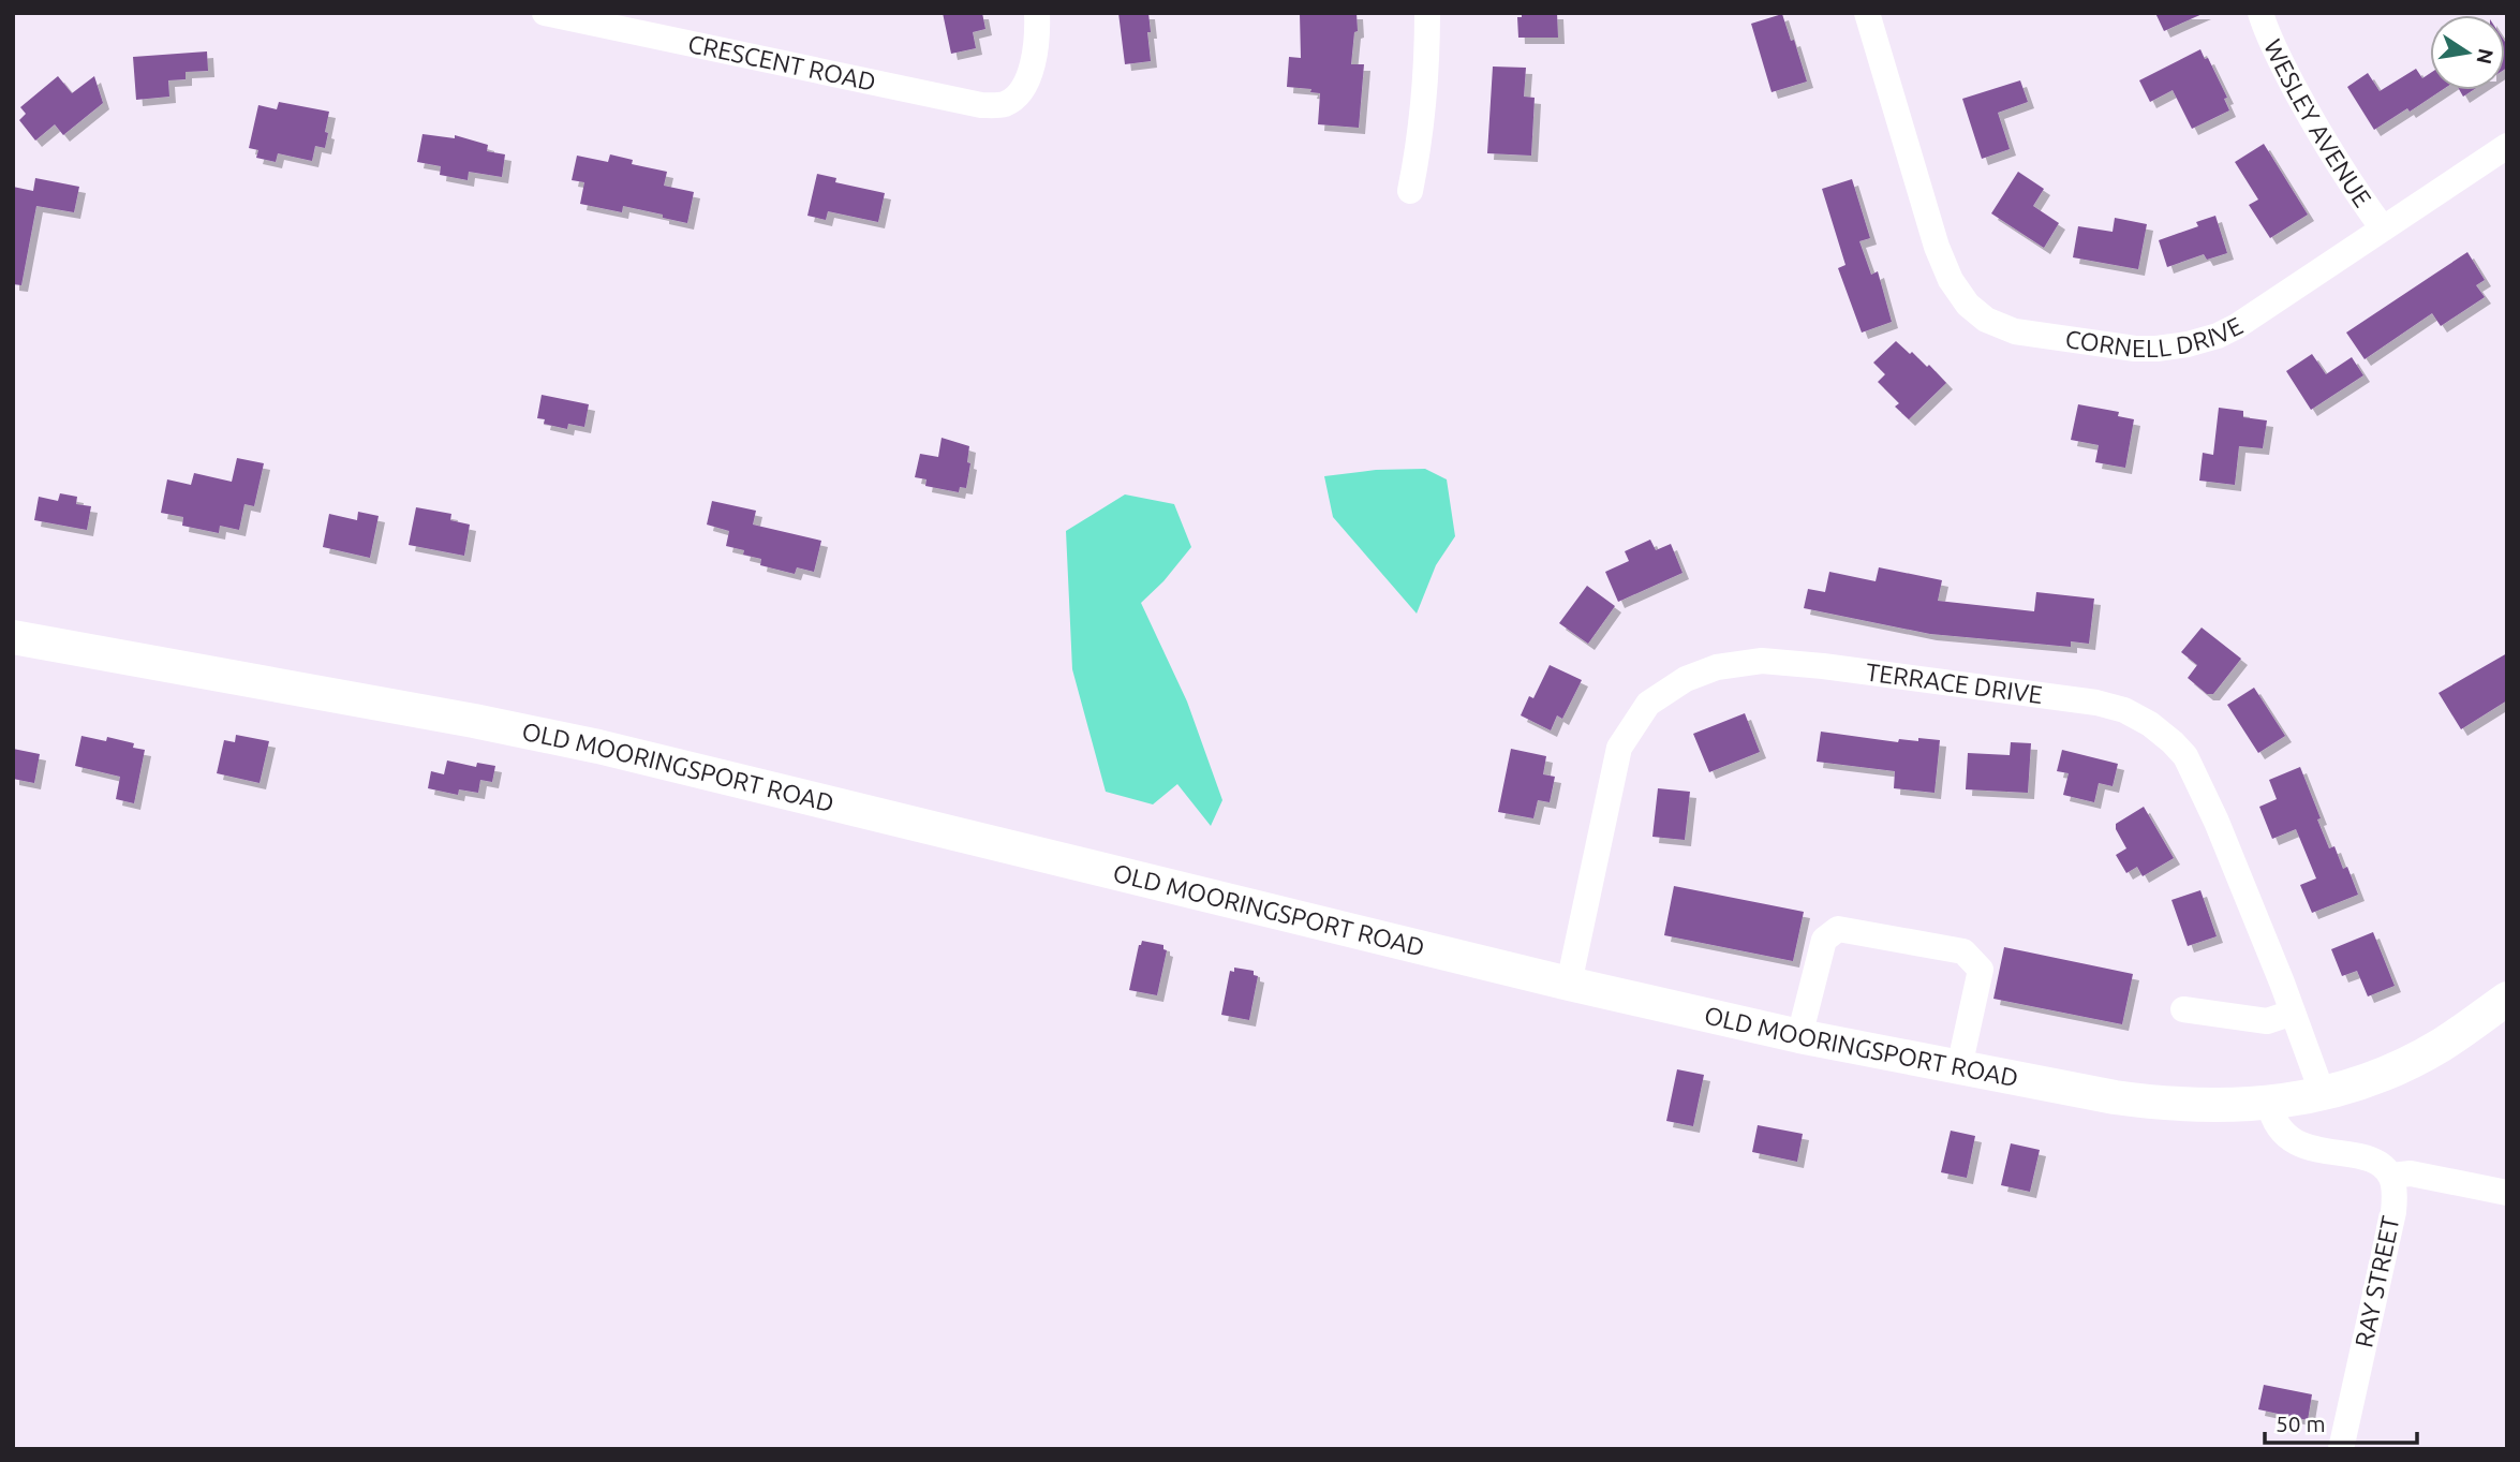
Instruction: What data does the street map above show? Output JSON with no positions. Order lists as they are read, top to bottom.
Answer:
{
  "streets": {
    "main road": ["OLD MOORINGSPORT ROAD"],
    "street": [
      "CRESCENT ROAD",
      "WESLEY AVENUE",
      "CORNELL DRIVE",
      "TERRACE DRIVE",
      "RAY STREET"
    ]
  },
  "crossings": [
    ["WESLEY AVENUE", "CORNELL DRIVE"],
    ["TERRACE DRIVE", "OLD MOORINGSPORT ROAD"]
  ],
  "scale_bar": "50 m",
  "north": "right"
}
